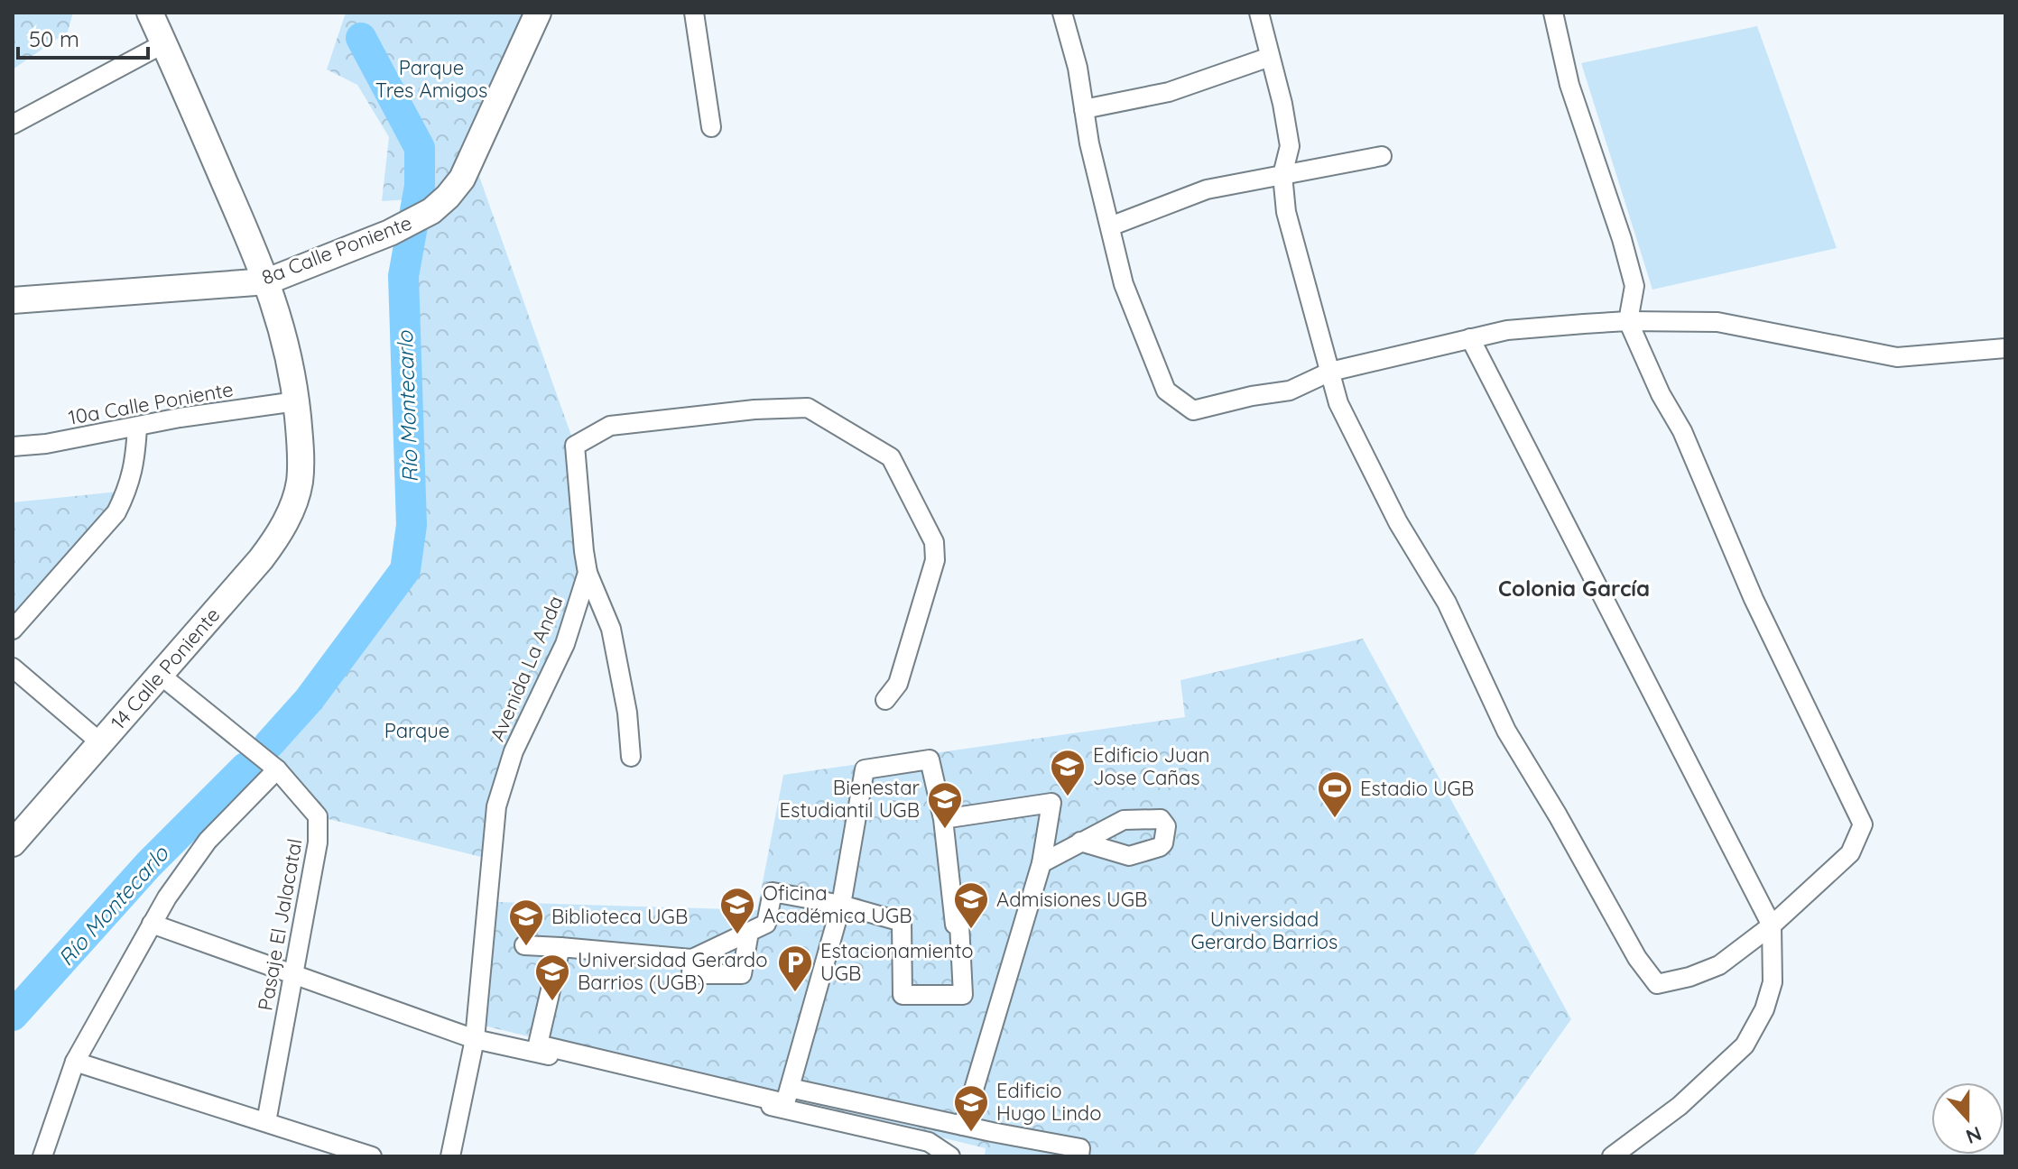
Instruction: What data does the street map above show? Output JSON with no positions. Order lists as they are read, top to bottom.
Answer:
{
  "streets": {
    "street": [
      "8a Calle Poniente",
      "10a Calle Poniente",
      "14 Calle Poniente",
      "Avenida La Anda",
      "Pasaje El Jalacatal"
    ]
  },
  "crossings": [
    ["8a Calle Poniente", "14 Calle Poniente"],
    ["10a Calle Poniente", "14 Calle Poniente"],
    ["14 Calle Poniente", "Pasaje El Jalacatal"]
  ],
  "districts": ["Colonia García"],
  "water": ["Río Montecarlo"],
  "parks": ["Parque Tres Amigos", "Parque", "Universidad Gerardo Barrios"],
  "places": {
    "school or university": [
      "Edificio Juan Jose Cañas",
      "Bienestar Estudiantil UGB",
      "Admisiones UGB",
      "Oficina Académica UGB",
      "Biblioteca UGB",
      "Universidad Gerardo Barrios (UGB)",
      "Edificio Hugo Lindo"
    ],
    "sports": ["Estadio UGB"],
    "parking": ["Estacionamiento UGB"]
  },
  "scale_bar": "50 m",
  "north": "bottom"
}
